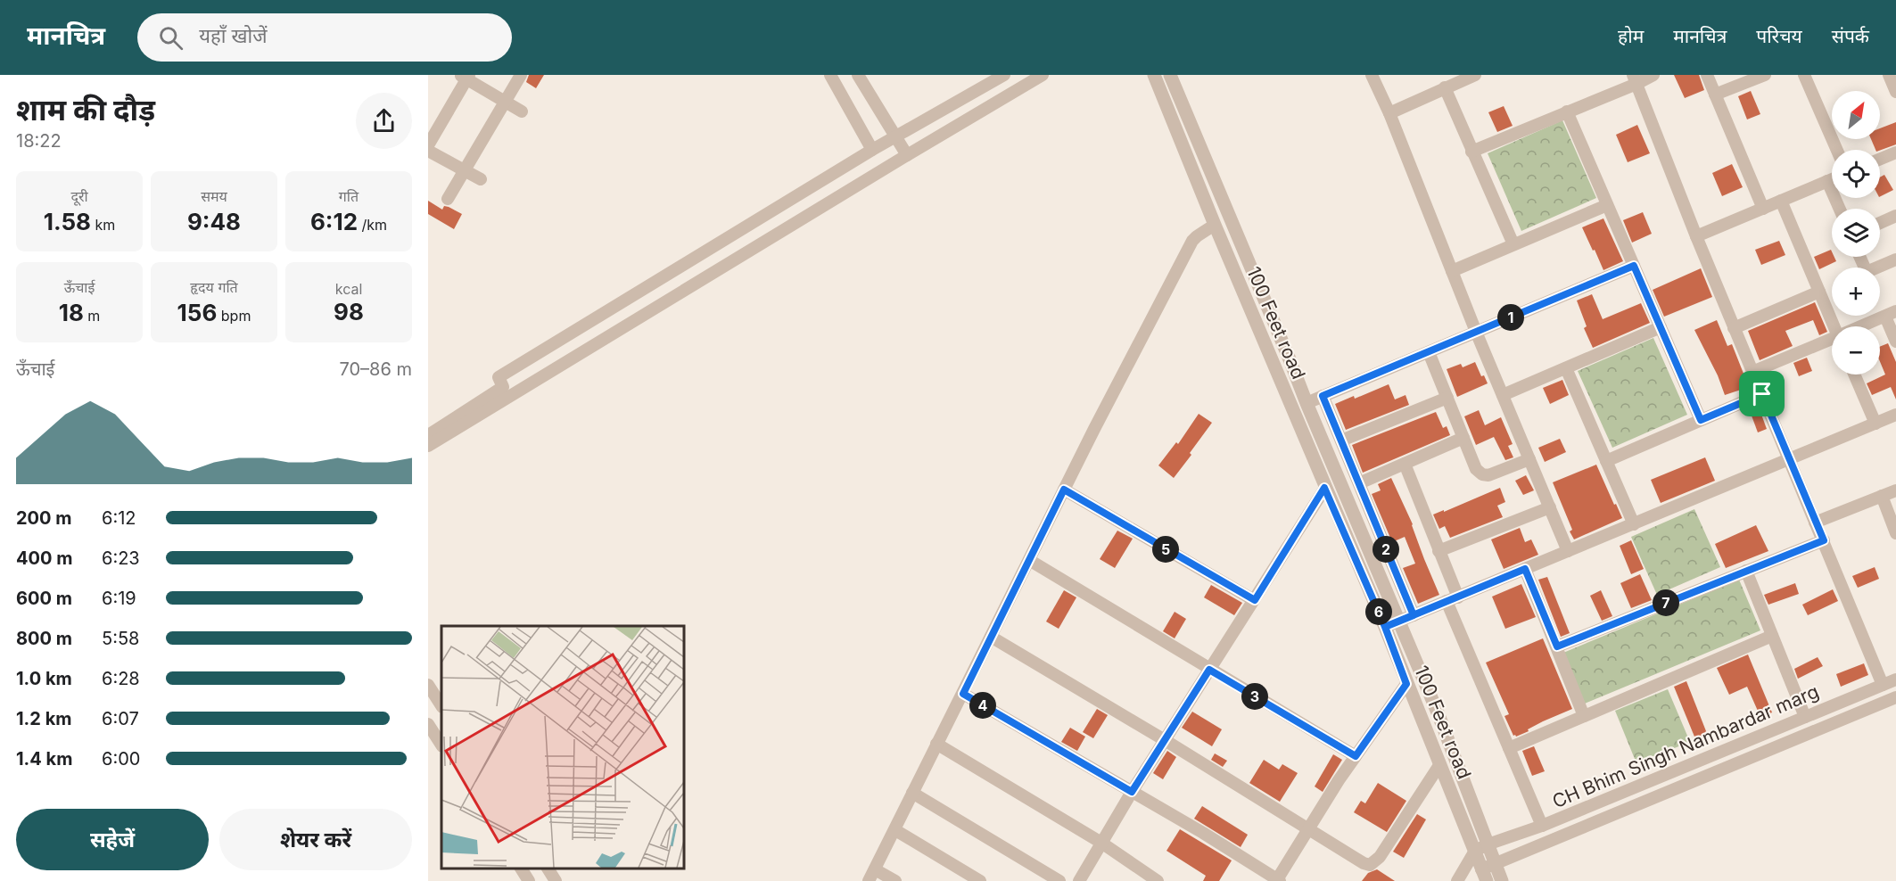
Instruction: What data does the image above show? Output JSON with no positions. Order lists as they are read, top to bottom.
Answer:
{
  "streets": {
    "street": ["100 Feet road", "CH Bhim Singh Nambardar marg"]
  },
  "crossings": [
    ["100 Feet road", "CH Bhim Singh Nambardar marg"]
  ],
  "north": "top right",
  "page": {
    "header": "मानचित्र",
    "search": "यहाँ खोजें",
    "nav": [
      "होम",
      "मानचित्र",
      "परिचय",
      "संपर्क"
    ],
    "heading": ["शाम की दौड़", "18:22"],
    "map_buttons": ["+", "−"],
    "stats": [
      ["दूरी", "1.58 km"],
      ["समय", "9:48"],
      ["गति", "6:12 /km"],
      ["ऊँचाई", "18 m"],
      ["हृदय गति", "156 bpm"],
      ["kcal", "98"]
    ],
    "pins": [
      "1",
      "2",
      "5",
      "7",
      "6",
      "3",
      "4"
    ],
    "chart": ["ऊँचाई", "70–86 m"],
    "list": [
      {
        "name": "200 m",
        "note": "6:12"
      },
      {
        "name": "400 m",
        "note": "6:23"
      },
      {
        "name": "600 m",
        "note": "6:19"
      },
      {
        "name": "800 m",
        "note": "5:58"
      },
      {
        "name": "1.0 km",
        "note": "6:28"
      },
      {
        "name": "1.2 km",
        "note": "6:07"
      },
      {
        "name": "1.4 km",
        "note": "6:00"
      }
    ],
    "buttons": ["सहेजें", "शेयर करें"]
  }
}
